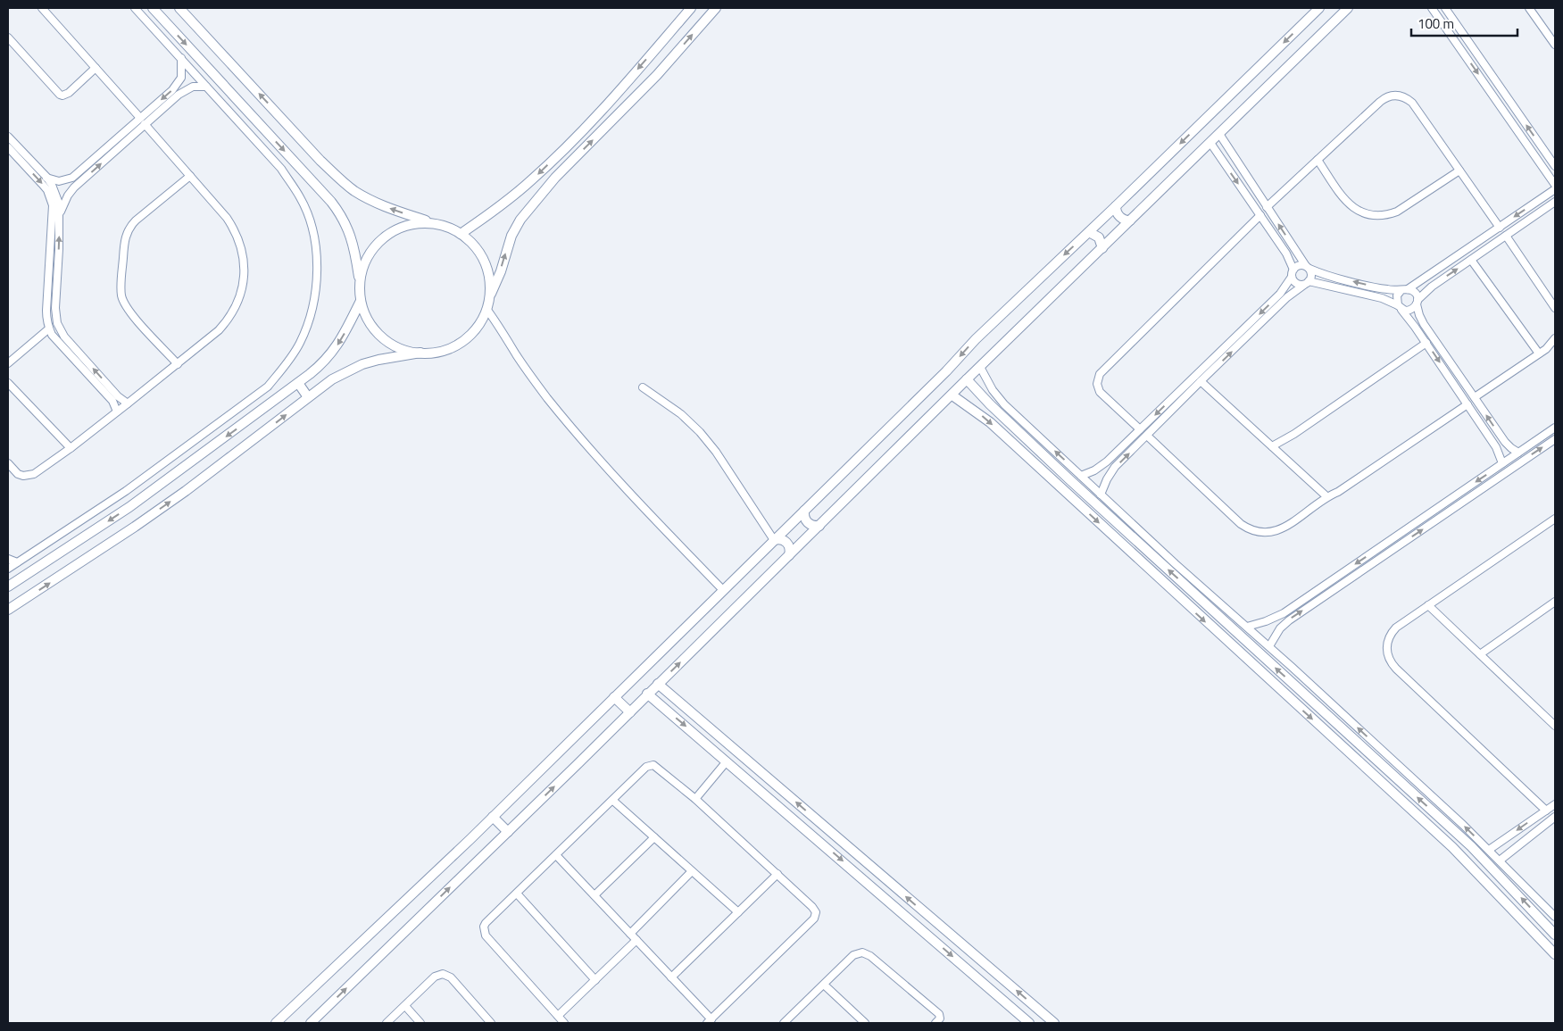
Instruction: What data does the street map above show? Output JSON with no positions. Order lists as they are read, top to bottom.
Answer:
{
  "scale_bar": "100 m"
}
